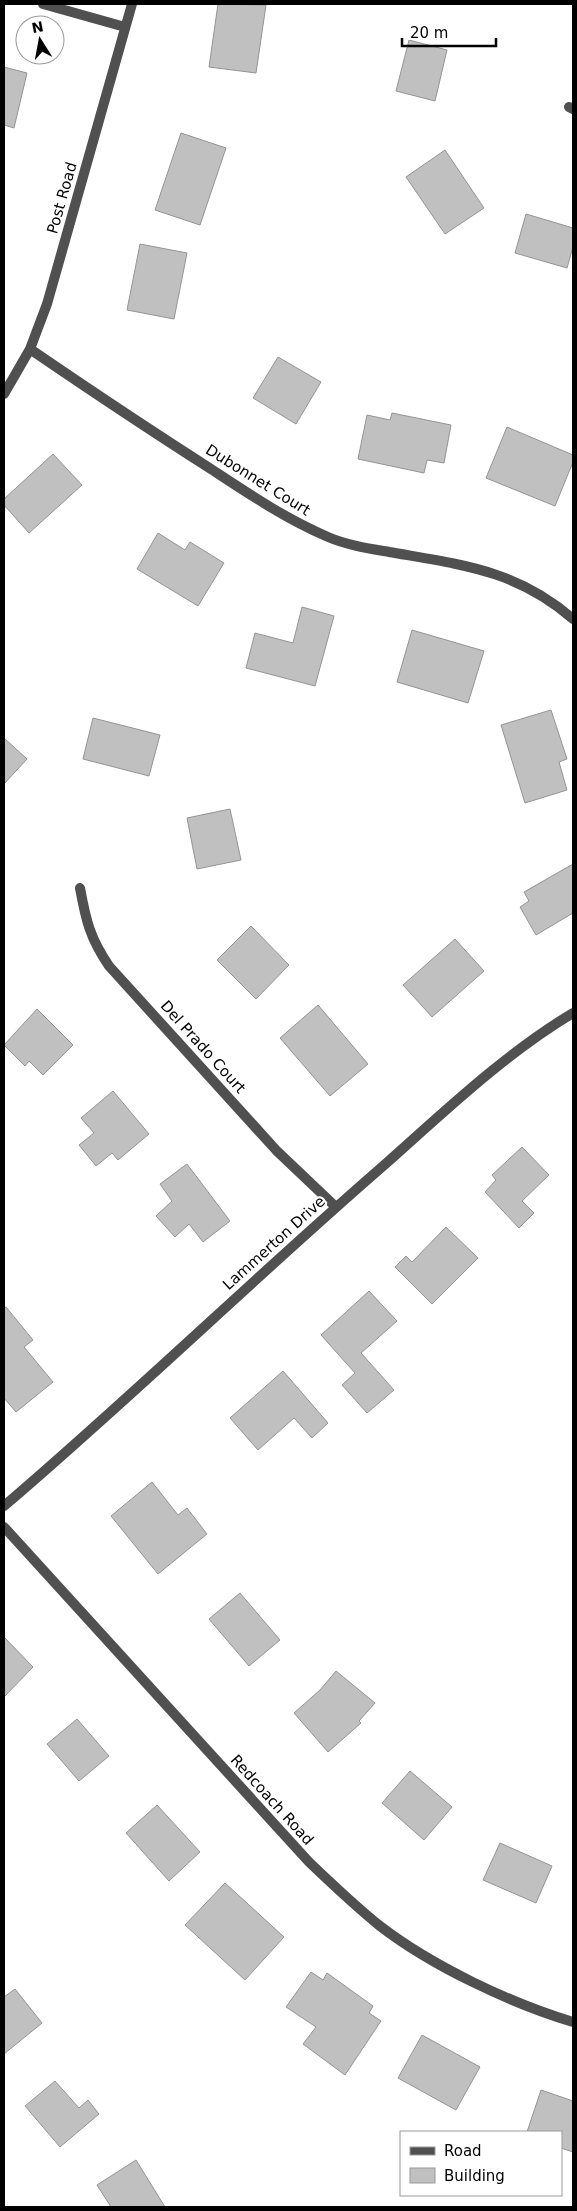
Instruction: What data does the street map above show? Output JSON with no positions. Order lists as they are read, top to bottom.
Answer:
{
  "streets": {
    "street": [
      "Post Road",
      "Dubonnet Court",
      "Del Prado Court",
      "Lammerton Drive",
      "Redcoach Road"
    ]
  },
  "crossings": [
    ["Post Road", "Dubonnet Court"],
    ["Del Prado Court", "Lammerton Drive"]
  ],
  "legend": ["Road", "Building"],
  "scale_bar": "20 m",
  "north": "top"
}
